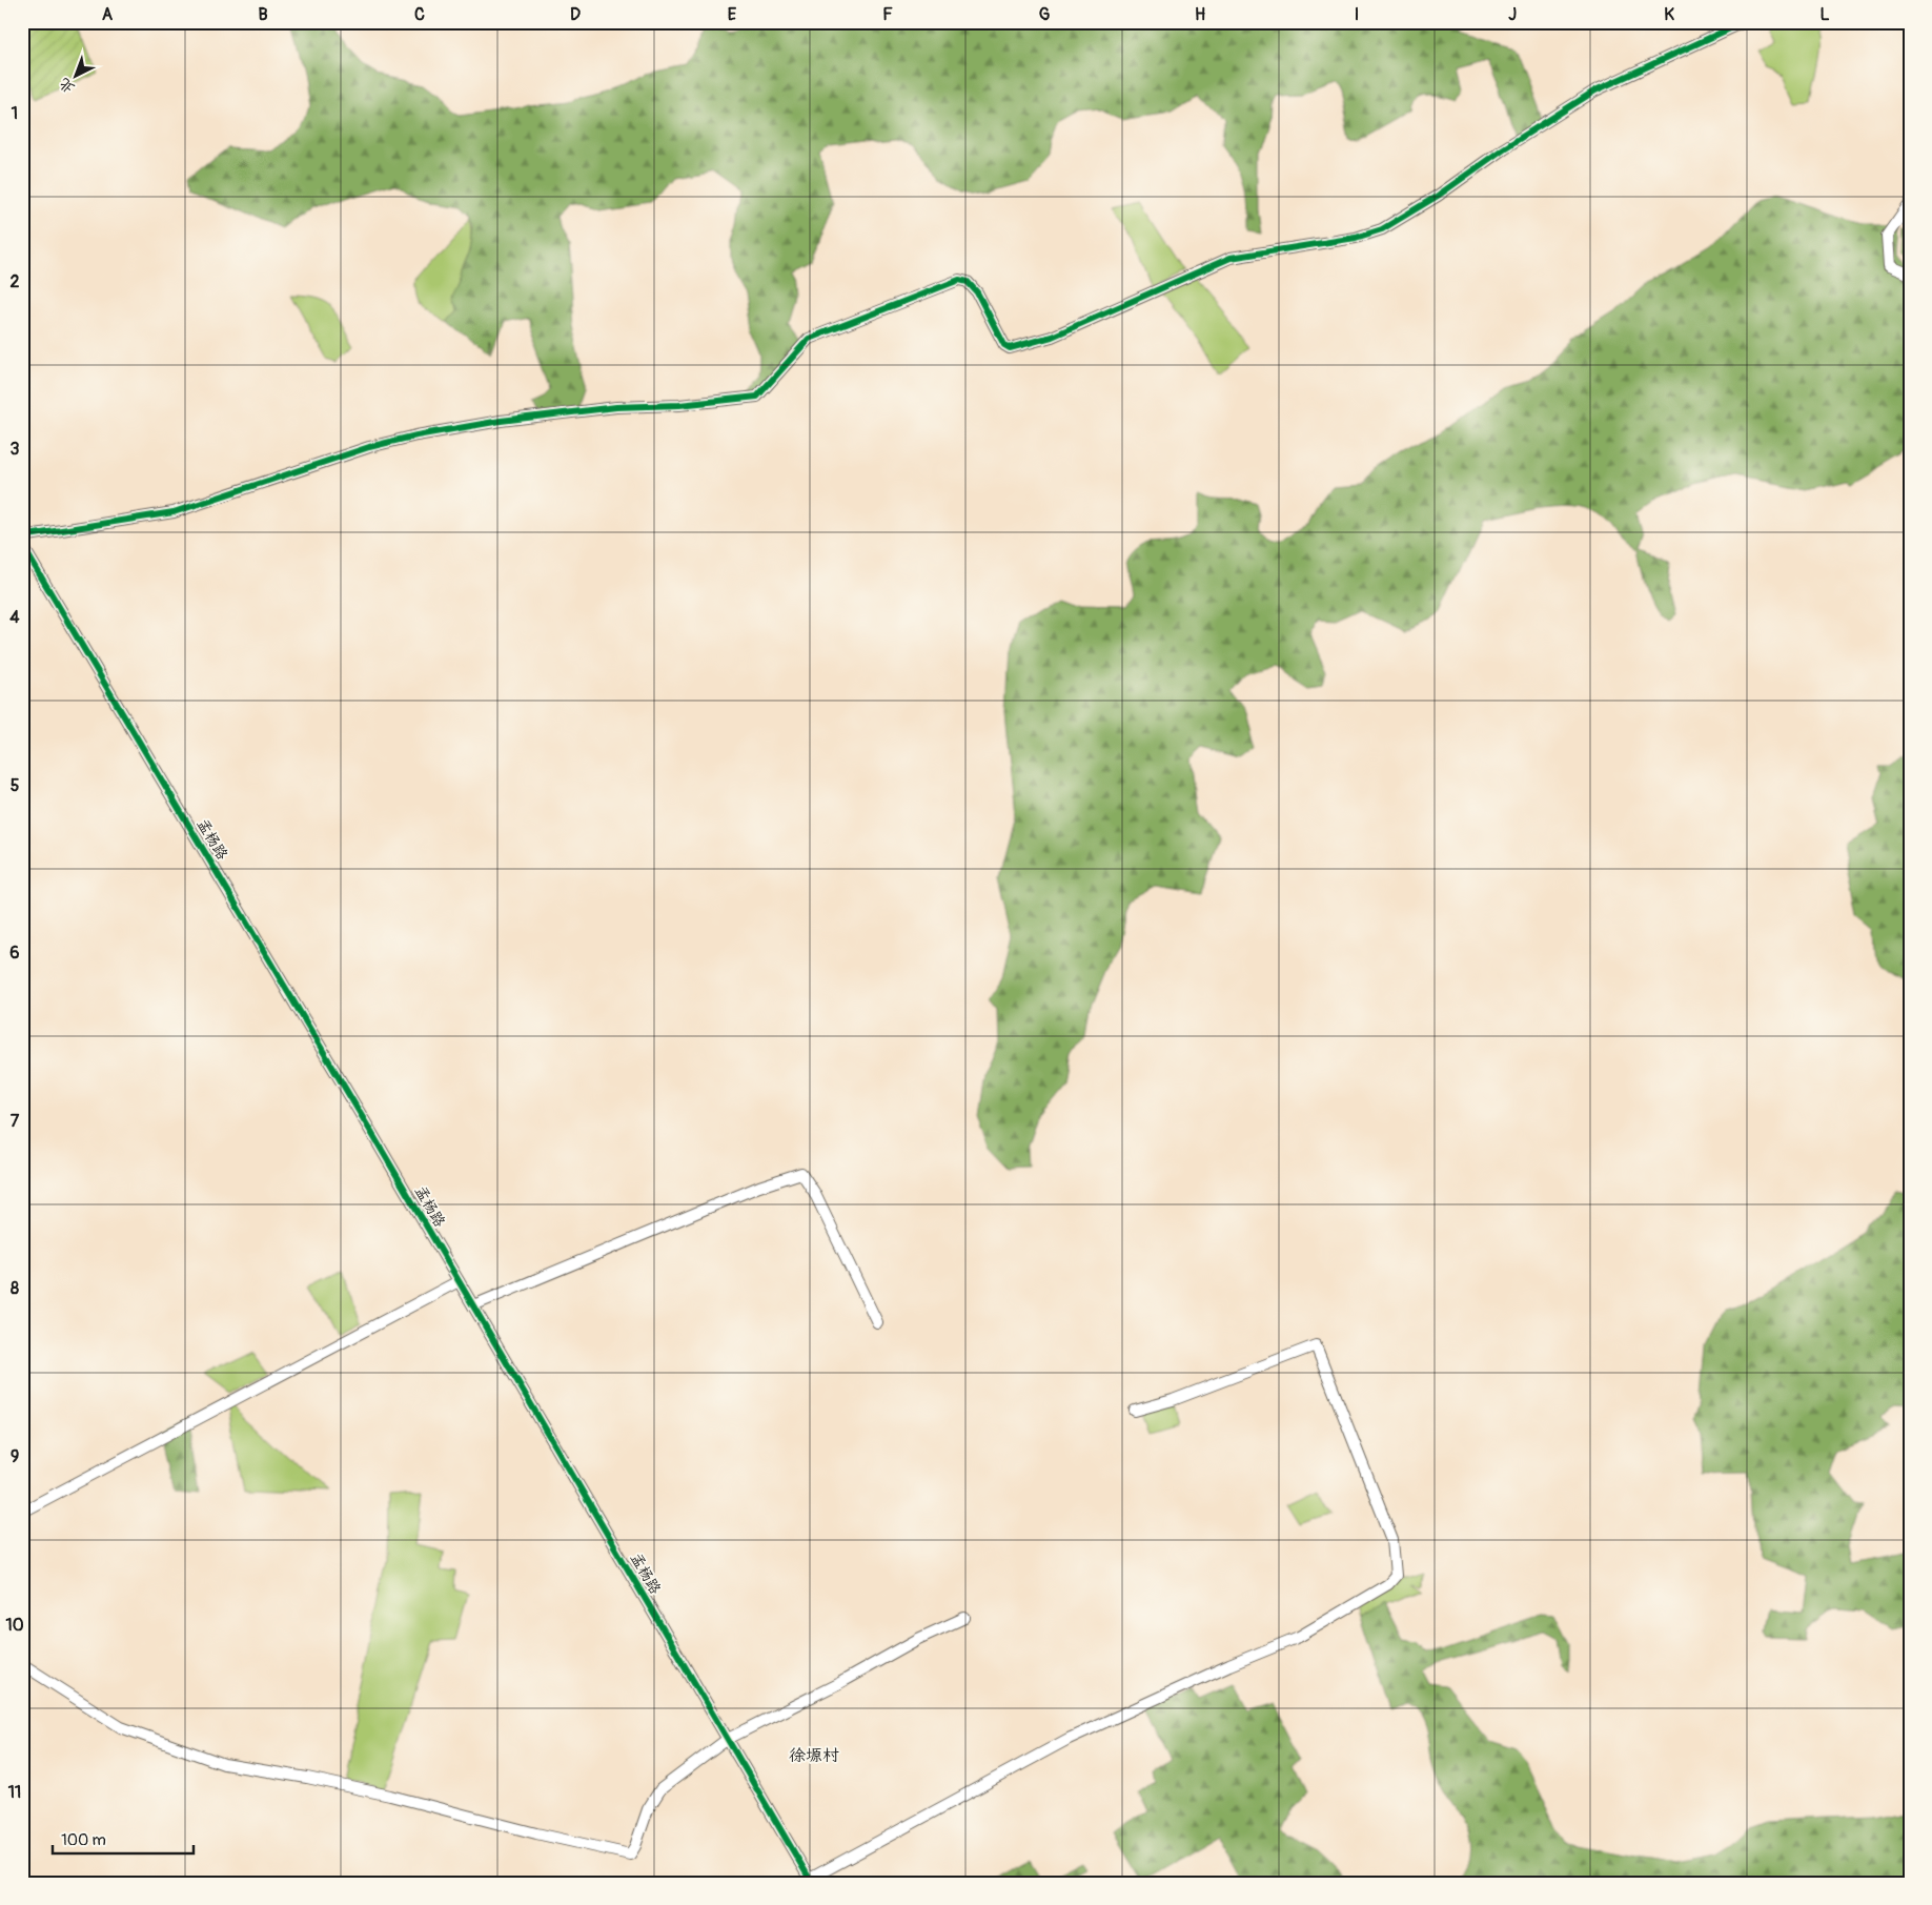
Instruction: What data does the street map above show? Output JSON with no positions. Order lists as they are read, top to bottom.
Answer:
{
  "streets": {
    "street": ["孟杨路"]
  },
  "districts": ["徐塬村"],
  "scale_bar": "100 m",
  "north": "bottom left",
  "grid": {
    "columns": [
      "A",
      "B",
      "C",
      "D",
      "E",
      "F",
      "G",
      "H",
      "I",
      "J",
      "K",
      "L"
    ],
    "rows": [
      "1",
      "2",
      "3",
      "4",
      "5",
      "6",
      "7",
      "8",
      "9",
      "10",
      "11"
    ]
  }
}
